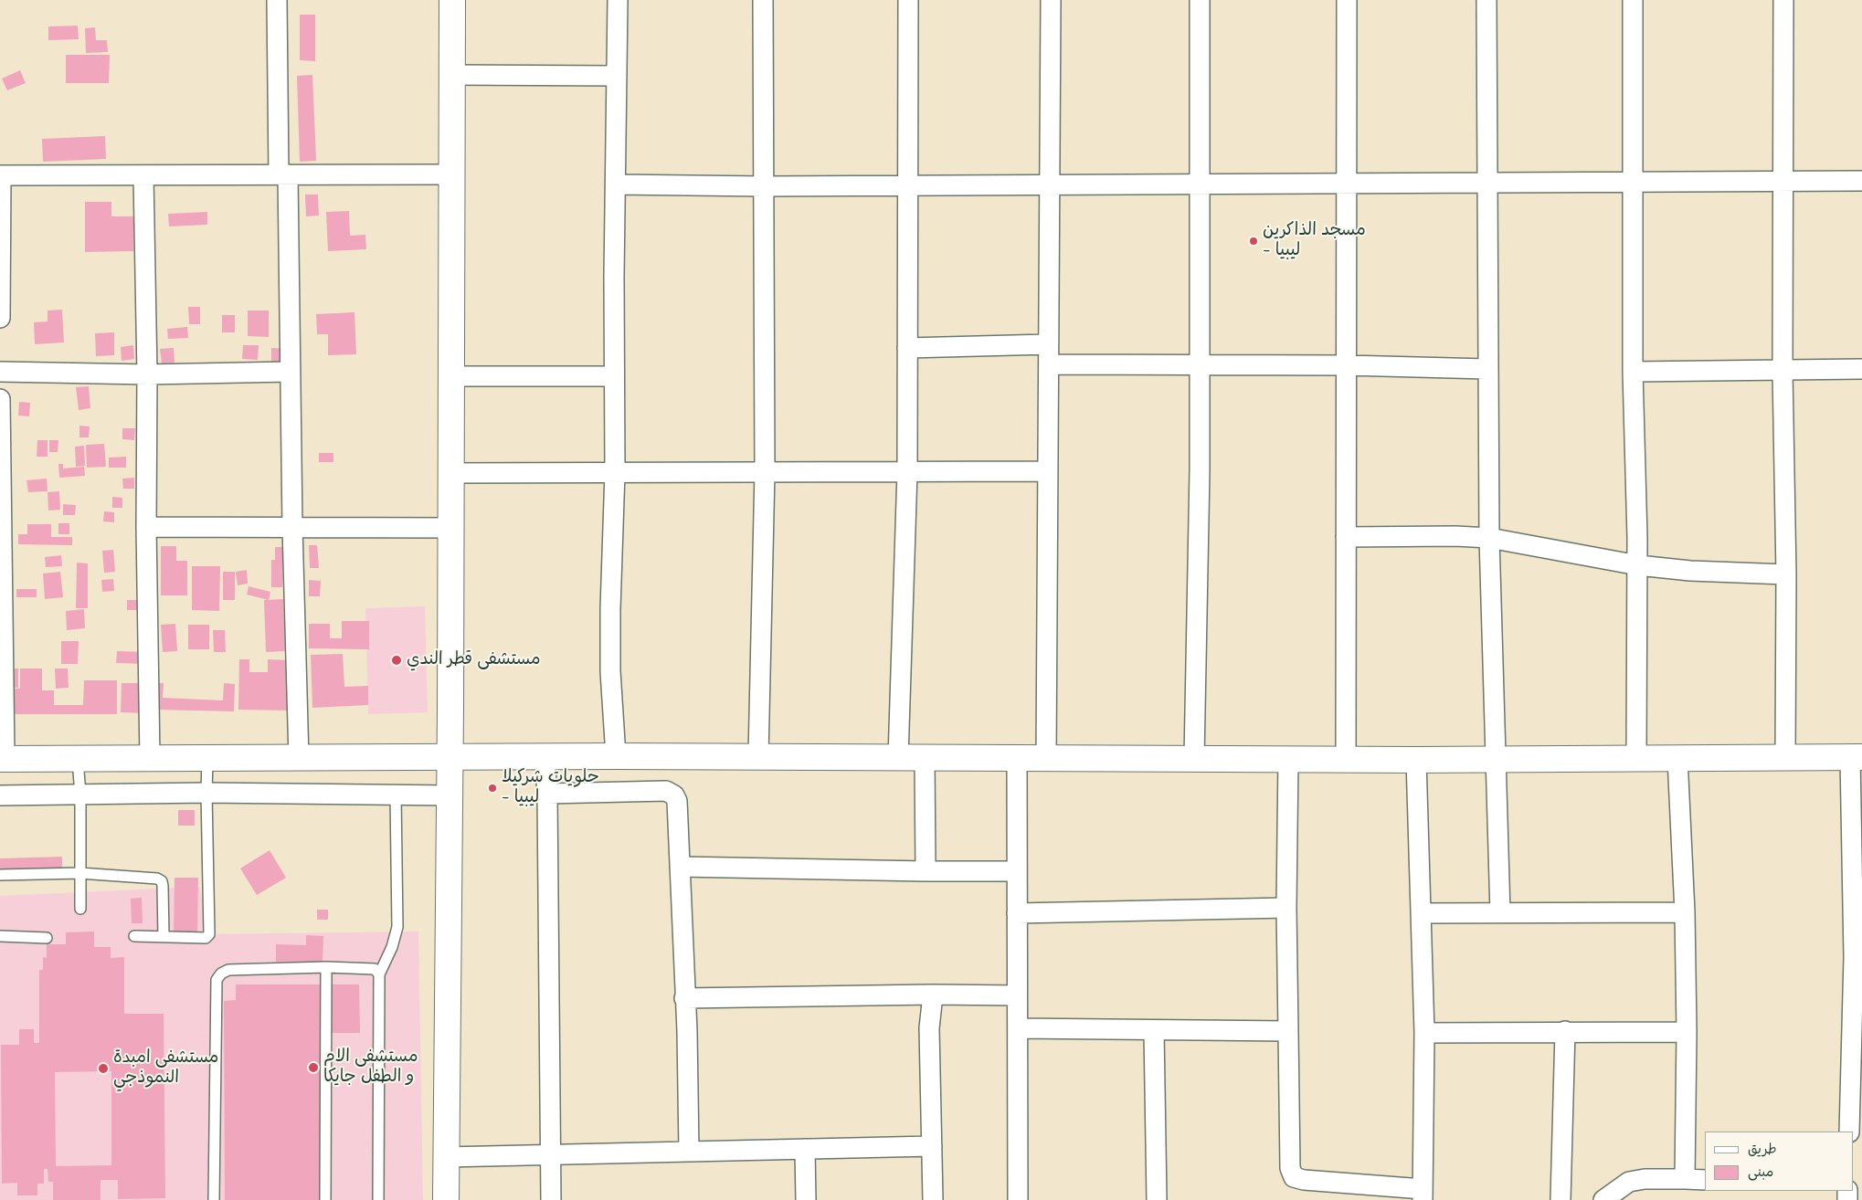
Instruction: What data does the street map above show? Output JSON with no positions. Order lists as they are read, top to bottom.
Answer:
{
  "places": [
    "مسجد الذاكرين - ليبيا",
    "مستشفى قطر الندي",
    "حلويات شركيلا - ليبيا",
    "مستشفى الام و الطفل جايكا",
    "مستشفى امبدة النموذجي"
  ],
  "legend": ["طريق", "مبنى"]
}
